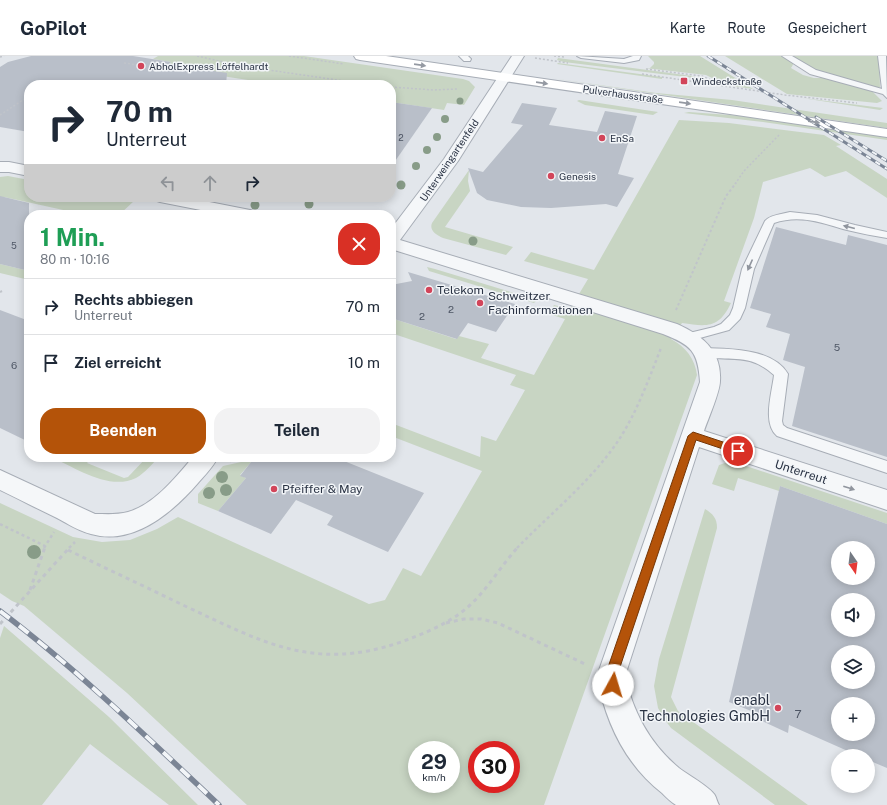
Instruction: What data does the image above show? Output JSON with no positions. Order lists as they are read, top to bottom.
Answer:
{
  "streets": {
    "main road": ["Pulverhausstraße"],
    "street": ["Unterweingartenfeld", "Unterreut"]
  },
  "crossings": [
    ["Pulverhausstraße", "Unterweingartenfeld"]
  ],
  "one_way": ["Pulverhausstraße", "Unterreut"],
  "places": {
    "other": [
      "AbholExpress Löffelhardt",
      "EnSa",
      "Genesis",
      "Telekom",
      "Schweitzer Fachinformationen",
      "Pfeiffer & May",
      "enabl Technologies GmbH"
    ],
    "transit": ["Windeckstraße"]
  },
  "house_numbers": [
    "2",
    "5",
    "2",
    "2",
    "5",
    "6",
    "7"
  ],
  "north": "bottom",
  "page": {
    "header": "GoPilot",
    "nav": ["Karte", "Route", "Gespeichert"],
    "turn": ["70 m", "Unterreut"],
    "heading": ["1 Min.", "80 m · 10:16"],
    "list": [
      {
        "name": "Rechts abbiegen",
        "note": "Unterreut",
        "value": "70 m"
      },
      {
        "name": "Ziel erreicht",
        "value": "10 m"
      }
    ],
    "buttons": ["Beenden", "Teilen"],
    "map_buttons": ["+", "−"],
    "speed": "29 km/h",
    "limit": "30"
  }
}
